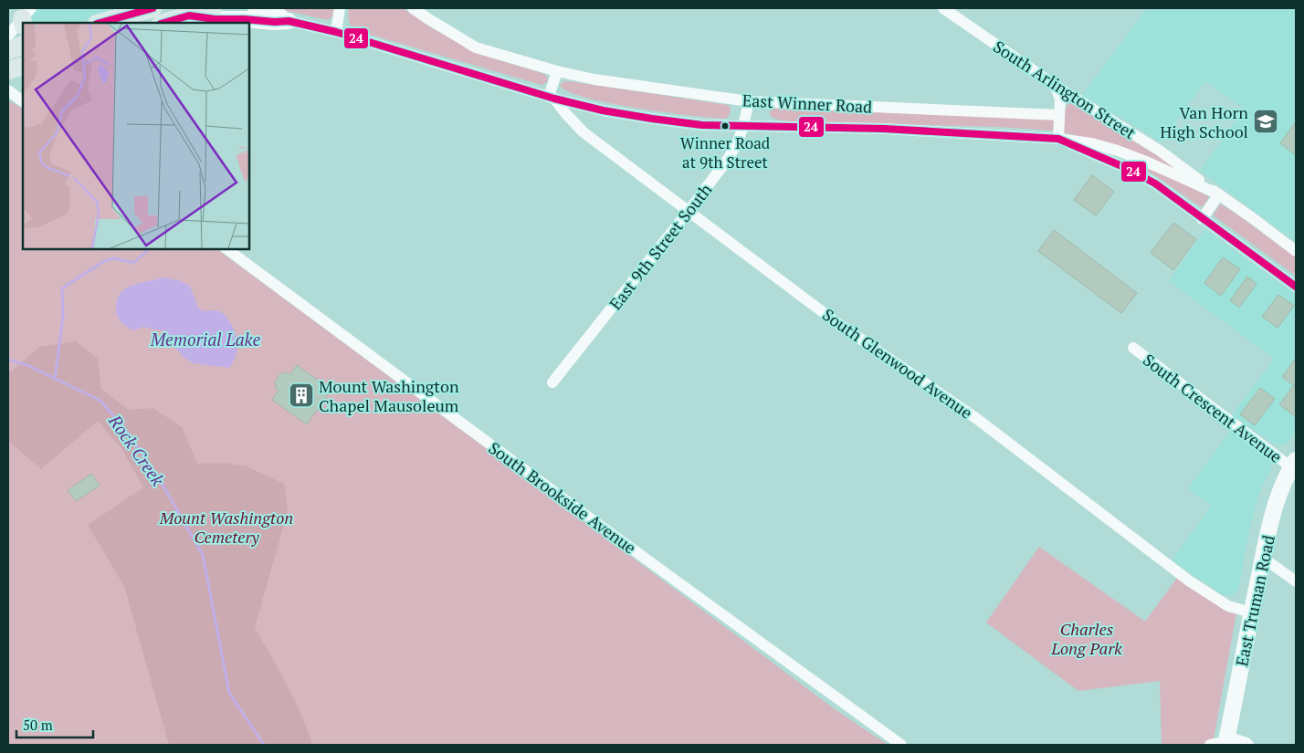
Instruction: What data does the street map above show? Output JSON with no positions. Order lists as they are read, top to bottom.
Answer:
{
  "streets": {
    "main road": ["East Winner Road", "East Truman Road"],
    "street": [
      "South Arlington Street",
      "East 9th Street South",
      "South Glenwood Avenue",
      "South Crescent Avenue",
      "South Brookside Avenue"
    ]
  },
  "crossings": [
    ["South Arlington Street", "East Winner Road"],
    ["East Winner Road", "East 9th Street South"],
    ["East Winner Road", "South Glenwood Avenue"],
    ["East 9th Street South", "South Glenwood Avenue"],
    ["South Glenwood Avenue", "East Truman Road"],
    ["South Crescent Avenue", "East Truman Road"]
  ],
  "water": ["Memorial Lake", "Rock Creek"],
  "parks": ["Mount Washington Cemetery", "Charles Long Park"],
  "places": {
    "school or university": ["Van Horn High School"],
    "other": ["Winner Road at 9th Street"],
    "building": ["Mount Washington Chapel Mausoleum"]
  },
  "lines": ["transit line 24"],
  "scale_bar": "50 m"
}
